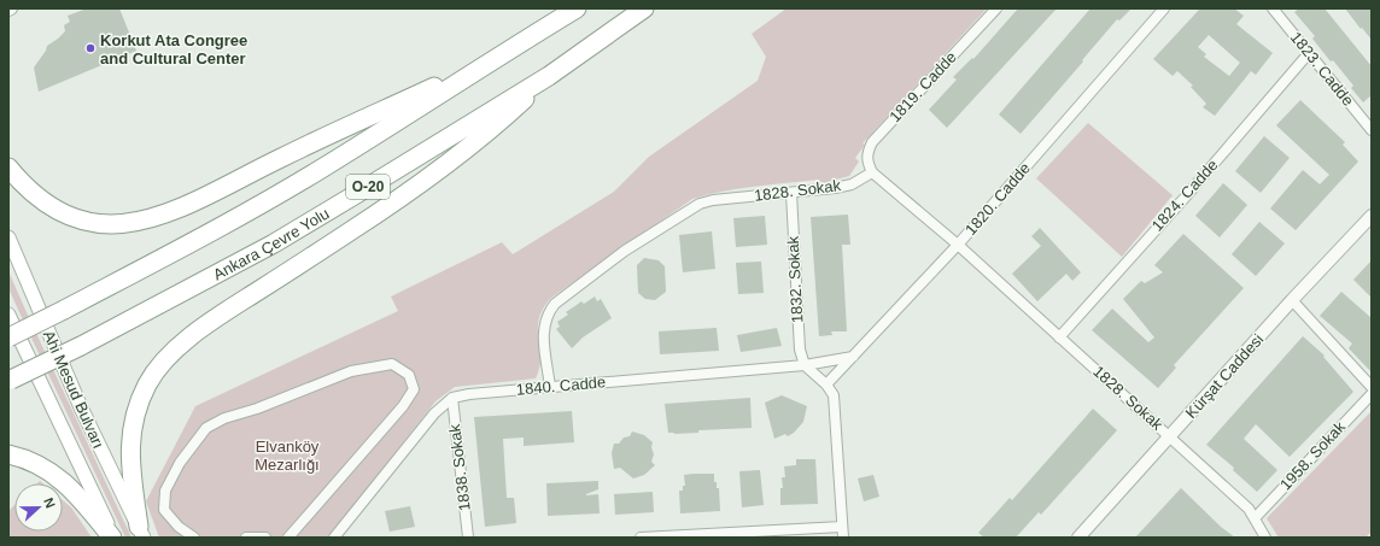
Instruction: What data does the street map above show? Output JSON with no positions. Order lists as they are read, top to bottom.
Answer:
{
  "streets": {
    "highway": ["O-20", "Ankara Çevre Yolu"],
    "main road": ["Ahi Mesud Bulvarı"],
    "street": [
      "1823. Cadde",
      "1819. Cadde",
      "1828. Sokak",
      "1824. Cadde",
      "1820. Cadde",
      "1832. Sokak",
      "Kürşat Caddesi",
      "1840. Cadde",
      "1958. Sokak",
      "1838. Sokak"
    ]
  },
  "crossings": [
    ["1823. Cadde", "1824. Cadde"],
    ["1819. Cadde", "1828. Sokak"],
    ["1828. Sokak", "1824. Cadde"],
    ["1828. Sokak", "1820. Cadde"],
    ["1828. Sokak", "1832. Sokak"],
    ["1828. Sokak", "Kürşat Caddesi"],
    ["1828. Sokak", "1840. Cadde"],
    ["1828. Sokak", "1958. Sokak"],
    ["1820. Cadde", "1840. Cadde"],
    ["1832. Sokak", "1840. Cadde"],
    ["1840. Cadde", "1838. Sokak"]
  ],
  "parks": ["Elvanköy Mezarlığı"],
  "places": ["Korkut Ata Congree and Cultural Center"],
  "north": "right"
}
